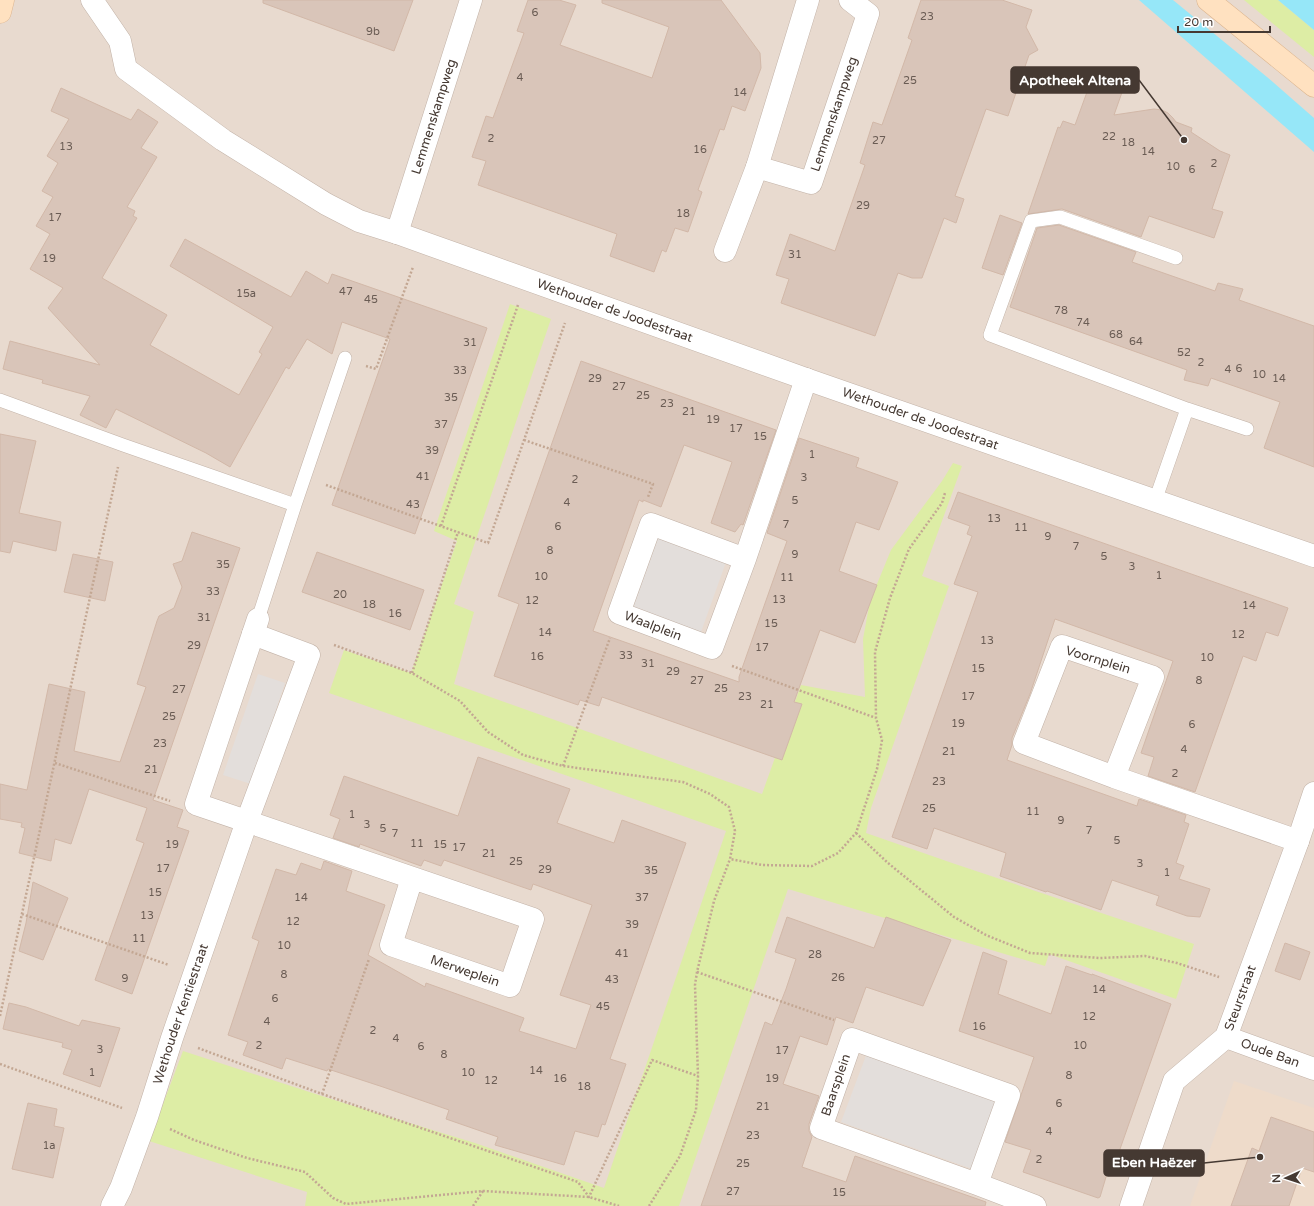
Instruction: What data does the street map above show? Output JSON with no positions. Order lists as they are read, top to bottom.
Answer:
{
  "streets": {
    "street": [
      "Lemmenskampweg",
      "Wethouder de Joodestraat",
      "Waalplein",
      "Voornplein",
      "Merweplein",
      "Steurstraat",
      "Wethouder Kentiestraat",
      "Oude Ban",
      "Baarsplein"
    ]
  },
  "crossings": [
    ["Lemmenskampweg", "Wethouder de Joodestraat"],
    ["Voornplein", "Steurstraat"],
    ["Merweplein", "Wethouder Kentiestraat"],
    ["Steurstraat", "Oude Ban"]
  ],
  "places": ["Apotheek Altena", "Eben Haëzer"],
  "house_numbers": [
    "6",
    "23",
    "9b",
    "4",
    "25",
    "14",
    "22",
    "2",
    "27",
    "18",
    "13",
    "16",
    "14",
    "2",
    "10",
    "6",
    "29",
    "18",
    "17",
    "31",
    "19",
    "47",
    "15a",
    "45",
    "78",
    "74",
    "68",
    "64",
    "31",
    "52",
    "2",
    "6",
    "4",
    "33",
    "10",
    "29",
    "14",
    "27",
    "25",
    "35",
    "23",
    "21",
    "19",
    "37",
    "17",
    "15",
    "39",
    "1",
    "41",
    "3",
    "2",
    "5",
    "4",
    "43",
    "13",
    "7",
    "6",
    "11",
    "9",
    "7",
    "8",
    "9",
    "5",
    "35",
    "3",
    "1",
    "10",
    "11",
    "33",
    "20",
    "13",
    "12",
    "18",
    "14",
    "16",
    "31",
    "15",
    "14",
    "12",
    "13",
    "29",
    "17",
    "33",
    "16",
    "10",
    "31",
    "15",
    "29",
    "27",
    "8",
    "25",
    "27",
    "23",
    "17",
    "21",
    "25",
    "19",
    "6",
    "23",
    "4",
    "21",
    "21",
    "2",
    "23",
    "25",
    "11",
    "1",
    "9",
    "3",
    "5",
    "7",
    "7",
    "5",
    "11",
    "19",
    "15",
    "17",
    "21",
    "25",
    "3",
    "17",
    "29",
    "35",
    "1",
    "15",
    "14",
    "37",
    "13",
    "12",
    "39",
    "11",
    "10",
    "41",
    "28",
    "8",
    "26",
    "9",
    "43",
    "14",
    "6",
    "45",
    "12",
    "4",
    "16",
    "2",
    "4",
    "2",
    "10",
    "6",
    "3",
    "17",
    "8",
    "14",
    "1",
    "10",
    "8",
    "16",
    "19",
    "12",
    "18",
    "6",
    "21",
    "4",
    "23",
    "1a",
    "2",
    "25",
    "27",
    "15"
  ],
  "scale_bar": "20 m",
  "north": "left"
}
